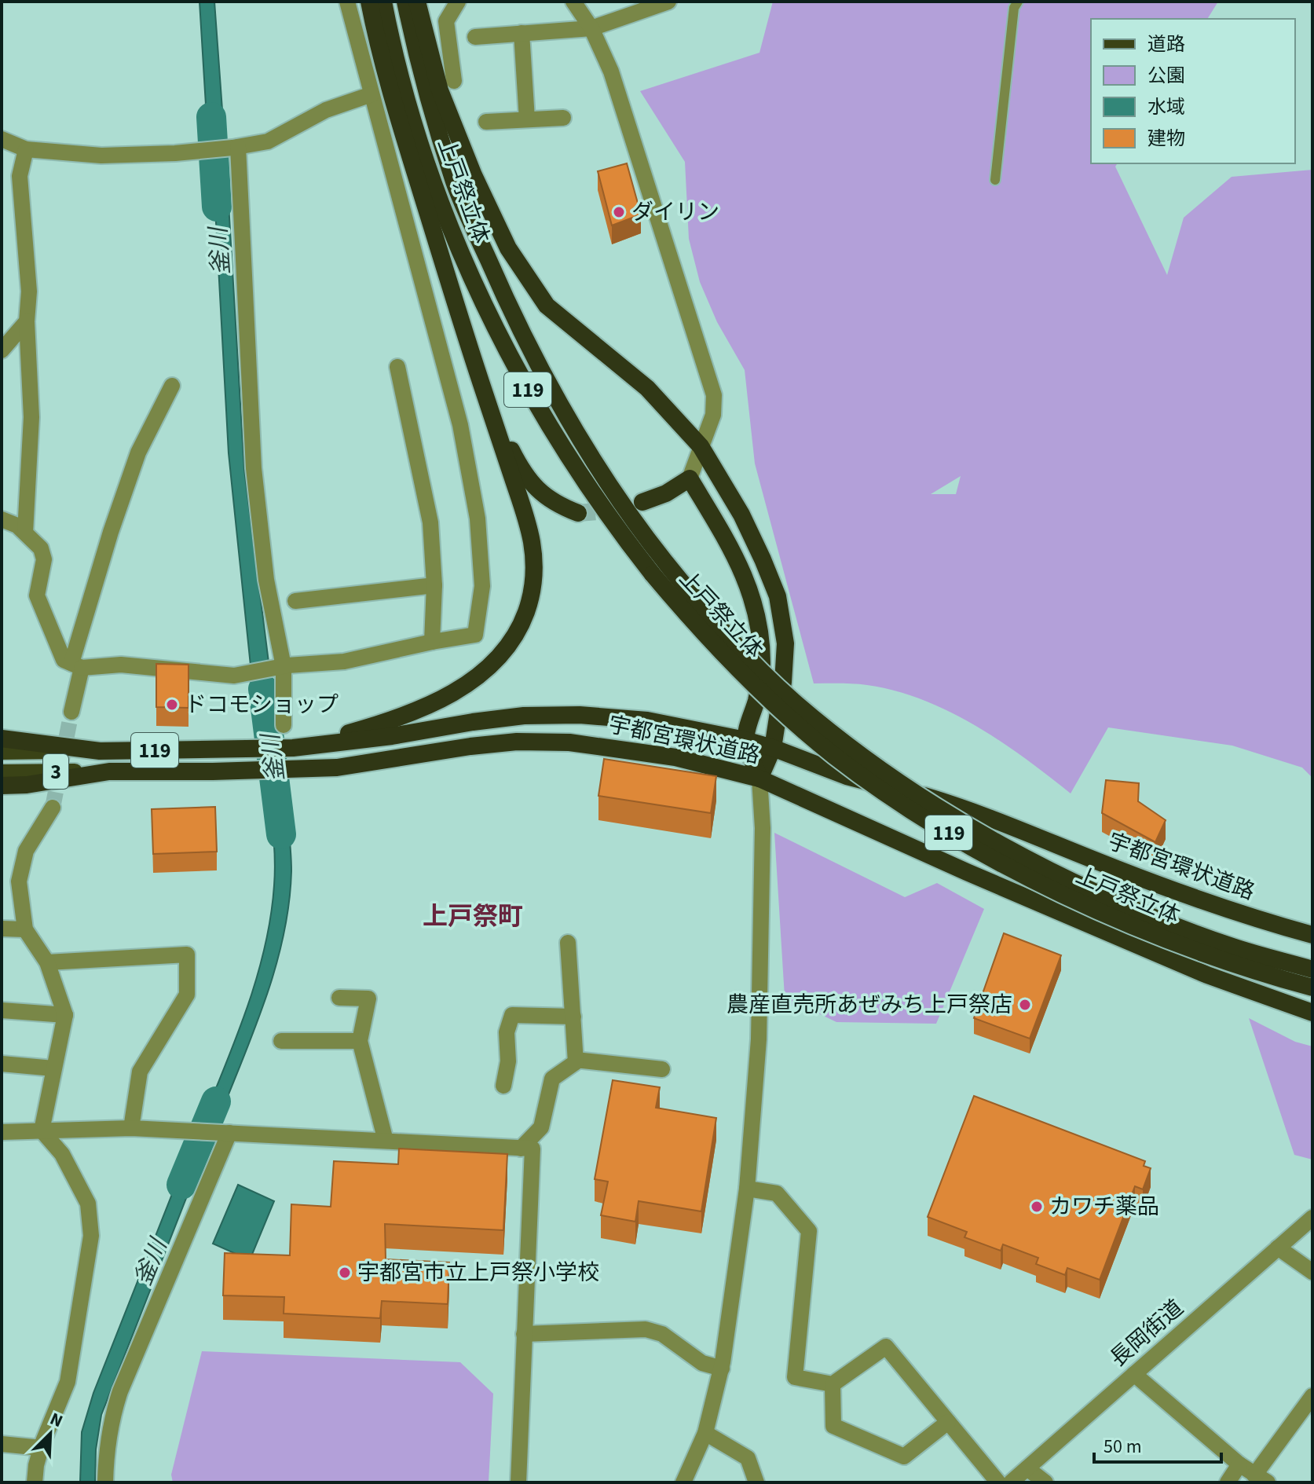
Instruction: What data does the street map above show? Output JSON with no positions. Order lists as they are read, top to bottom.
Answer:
{
  "streets": {
    "highway": ["上戸祭立体", "119", "宇都宮環状道路"],
    "main road": ["3"],
    "street": ["長岡街道"]
  },
  "crossings": [
    ["上戸祭立体", "119"],
    ["119", "宇都宮環状道路"]
  ],
  "districts": ["上戸祭町"],
  "water": ["釜川"],
  "places": [
    "ダイリン",
    "ドコモショップ",
    "農産直売所あぜみち上戸祭店",
    "カワチ薬品",
    "宇都宮市立上戸祭小学校"
  ],
  "legend": [
    "道路",
    "公園",
    "水域",
    "建物"
  ],
  "scale_bar": "50 m",
  "north": "top right"
}
